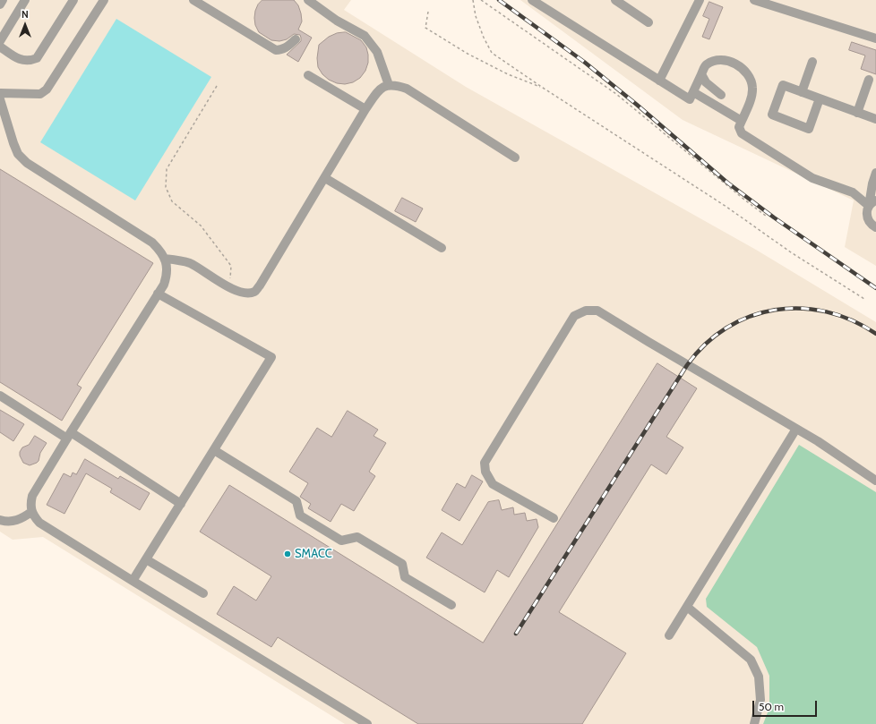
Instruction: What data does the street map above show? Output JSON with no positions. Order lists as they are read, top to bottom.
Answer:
{
  "places": ["SMACC"],
  "scale_bar": "50 m",
  "north": "top"
}
